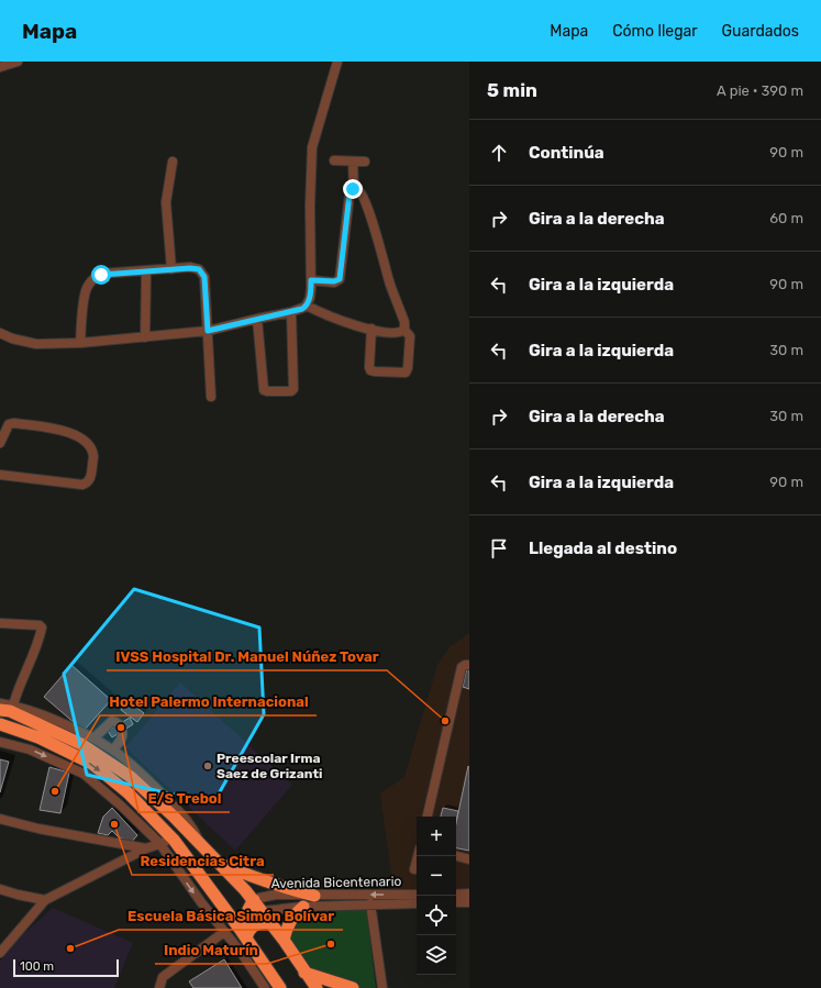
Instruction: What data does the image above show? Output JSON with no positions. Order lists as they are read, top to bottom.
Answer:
{
  "streets": {
    "street": ["Avenida Bicentenario"]
  },
  "places": [
    "IVSS Hospital Dr. Manuel Núñez Tovar",
    "E/S Trebol",
    "Preescolar Irma Saez de Grizanti",
    "Hotel Palermo Internacional",
    "Residencias Citra",
    "Indio Maturín",
    "Escuela Básica Simón Bolívar"
  ],
  "scale_bar": "100 m",
  "page": {
    "header": "Mapa",
    "nav": ["Mapa", "Cómo llegar", "Guardados"],
    "heading": ["5 min", "A pie · 390 m"],
    "list": [
      ["Continúa", "90 m"],
      ["Gira a la derecha", "60 m"],
      ["Gira a la izquierda", "90 m"],
      ["Gira a la izquierda", "30 m"],
      ["Gira a la derecha", "30 m"],
      ["Gira a la izquierda", "90 m"],
      "Llegada al destino"
    ],
    "map_buttons": ["+", "−"],
    "scale": "100 m"
  }
}
